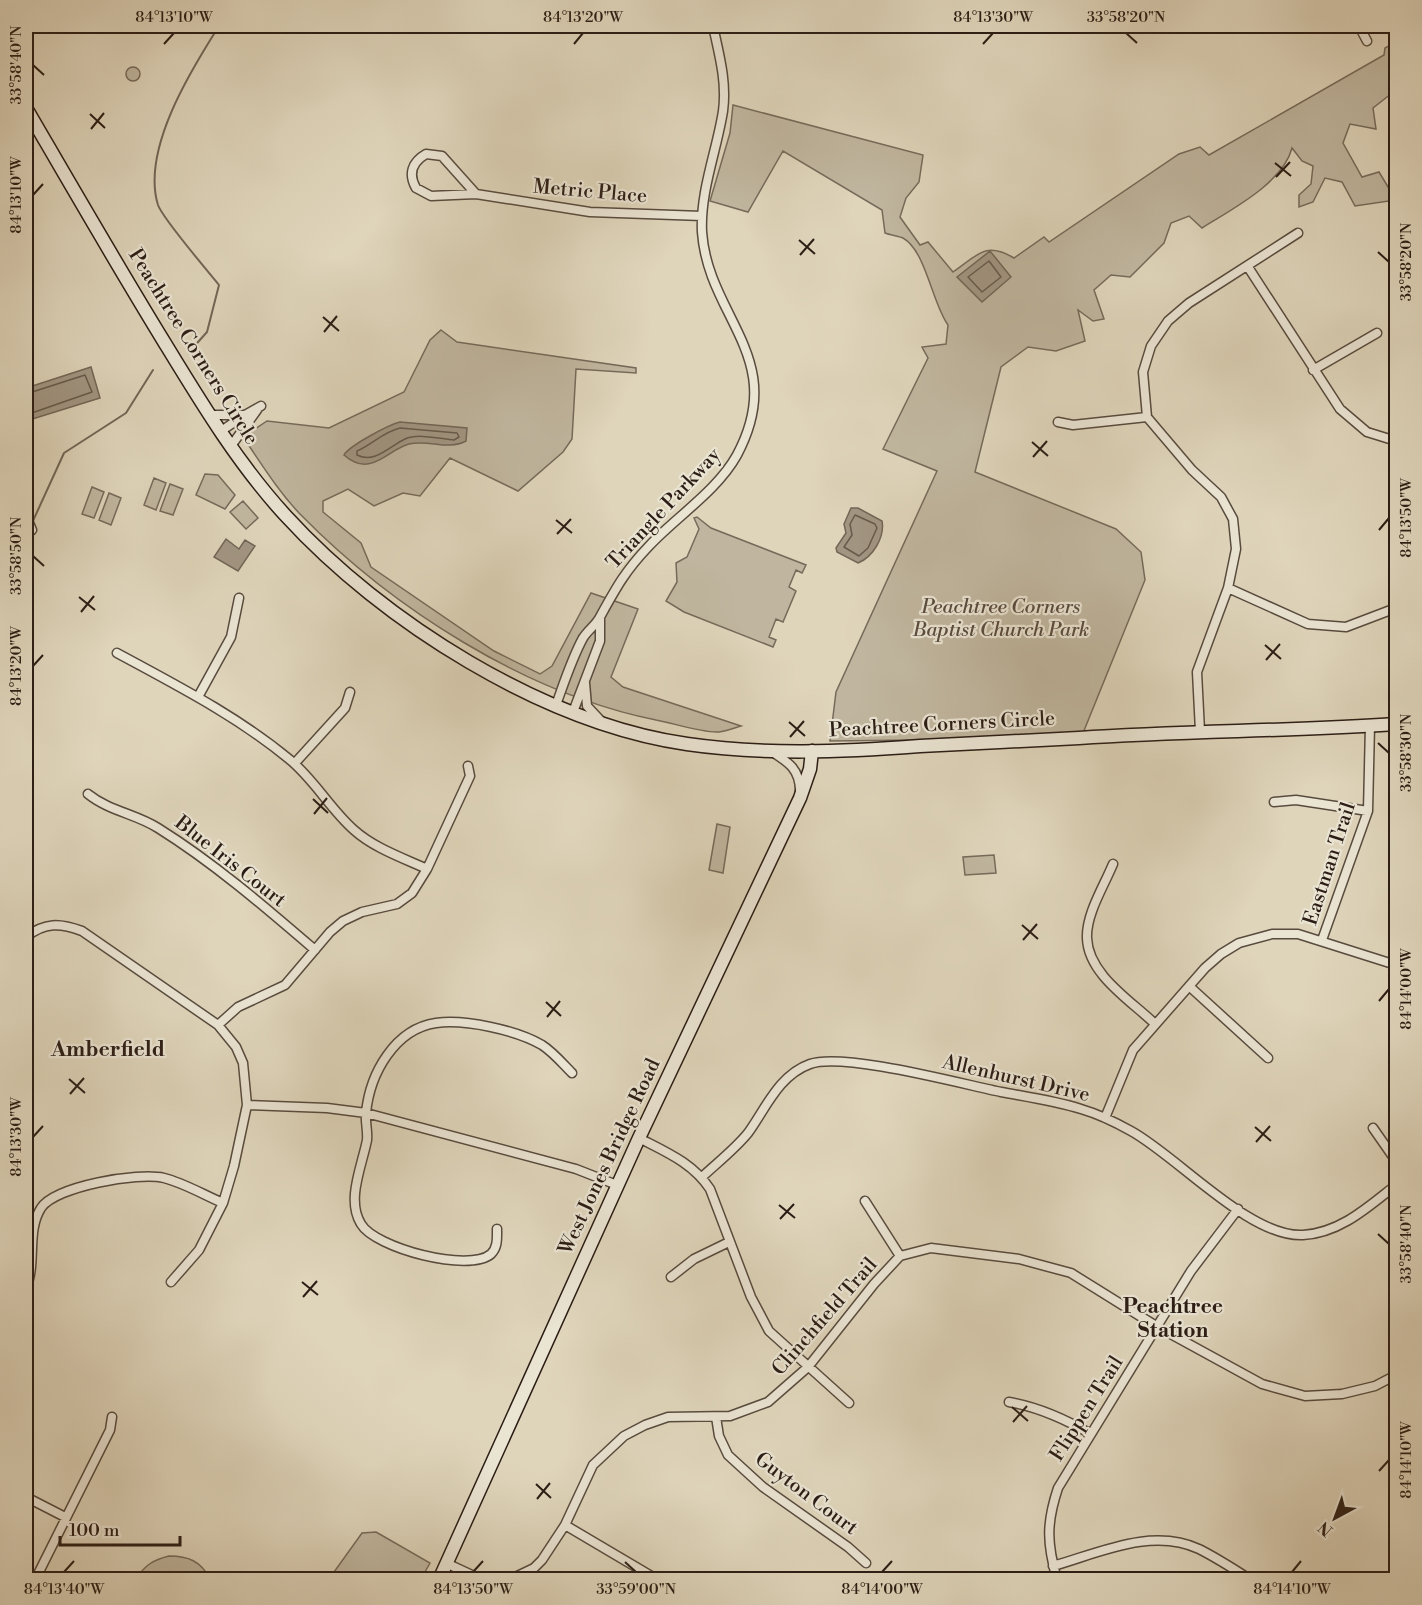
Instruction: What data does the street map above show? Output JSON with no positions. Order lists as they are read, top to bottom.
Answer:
{
  "streets": {
    "street": [
      "Metric Place",
      "Peachtree Corners Circle",
      "Triangle Parkway",
      "Blue Iris Court",
      "Eastman Trail",
      "Allenhurst Drive",
      "West Jones Bridge Road",
      "Clinchfield Trail",
      "Flippen Trail",
      "Guyton Court"
    ]
  },
  "crossings": [
    ["Metric Place", "Triangle Parkway"],
    ["Peachtree Corners Circle", "Triangle Parkway"],
    ["Peachtree Corners Circle", "Eastman Trail"],
    ["Peachtree Corners Circle", "West Jones Bridge Road"],
    ["Allenhurst Drive", "Flippen Trail"],
    ["Clinchfield Trail", "Flippen Trail"],
    ["Clinchfield Trail", "Guyton Court"]
  ],
  "districts": ["Amberfield", "Peachtree Station"],
  "parks": ["Peachtree Corners Baptist Church Park"],
  "scale_bar": "100 m",
  "north": "bottom left",
  "coordinates": [
    "84°13'10\"W",
    "84°13'20\"W",
    "84°13'30\"W",
    "33°58'20\"N",
    "33°58'40\"N",
    "84°13'50\"W",
    "33°58'50\"N",
    "33°58'30\"N",
    "84°14'00\"W",
    "84°14'10\"W",
    "84°13'40\"W",
    "33°59'00\"N"
  ]
}
